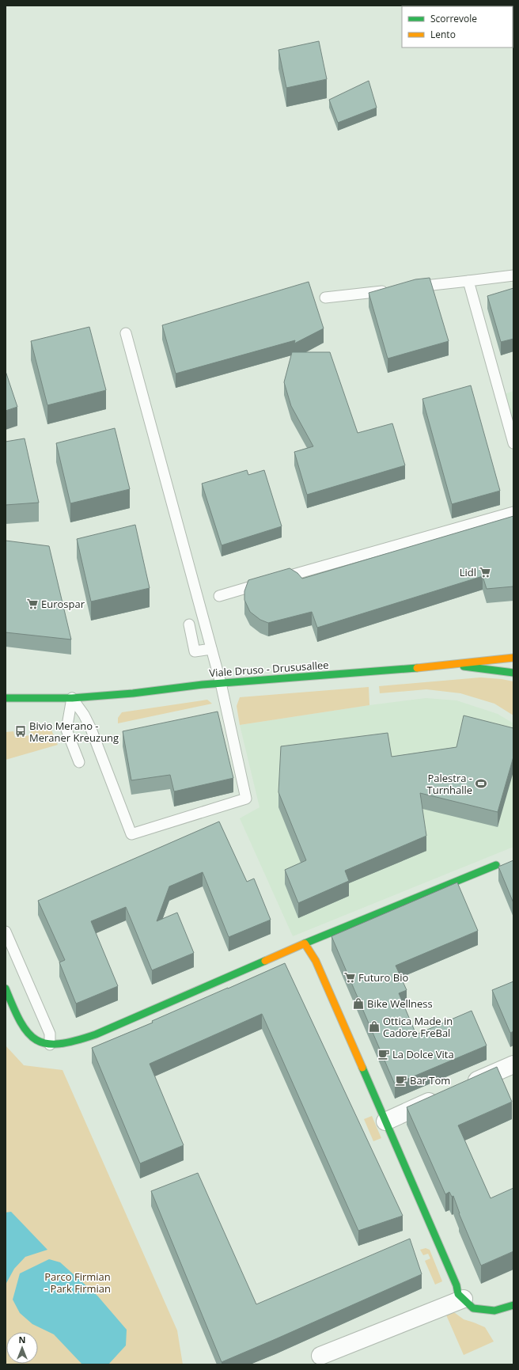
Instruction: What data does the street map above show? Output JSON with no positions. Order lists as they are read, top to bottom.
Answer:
{
  "streets": {
    "street": ["Viale Druso - Drususallee"]
  },
  "parks": ["Parco Firmian - Park Firmian"],
  "places": {
    "supermarket": ["Lidl", "Eurospar", "Futuro Bio"],
    "bus stop": ["Bivio Merano - Meraner Kreuzung"],
    "sports": ["Palestra - Turnhalle"],
    "shop": ["Bike Wellness", "Ottica Made in Cadore FreBal"],
    "cafe": ["La Dolce Vita", "Bar Tom"]
  },
  "legend": ["Scorrevole", "Lento"],
  "north": "top"
}
